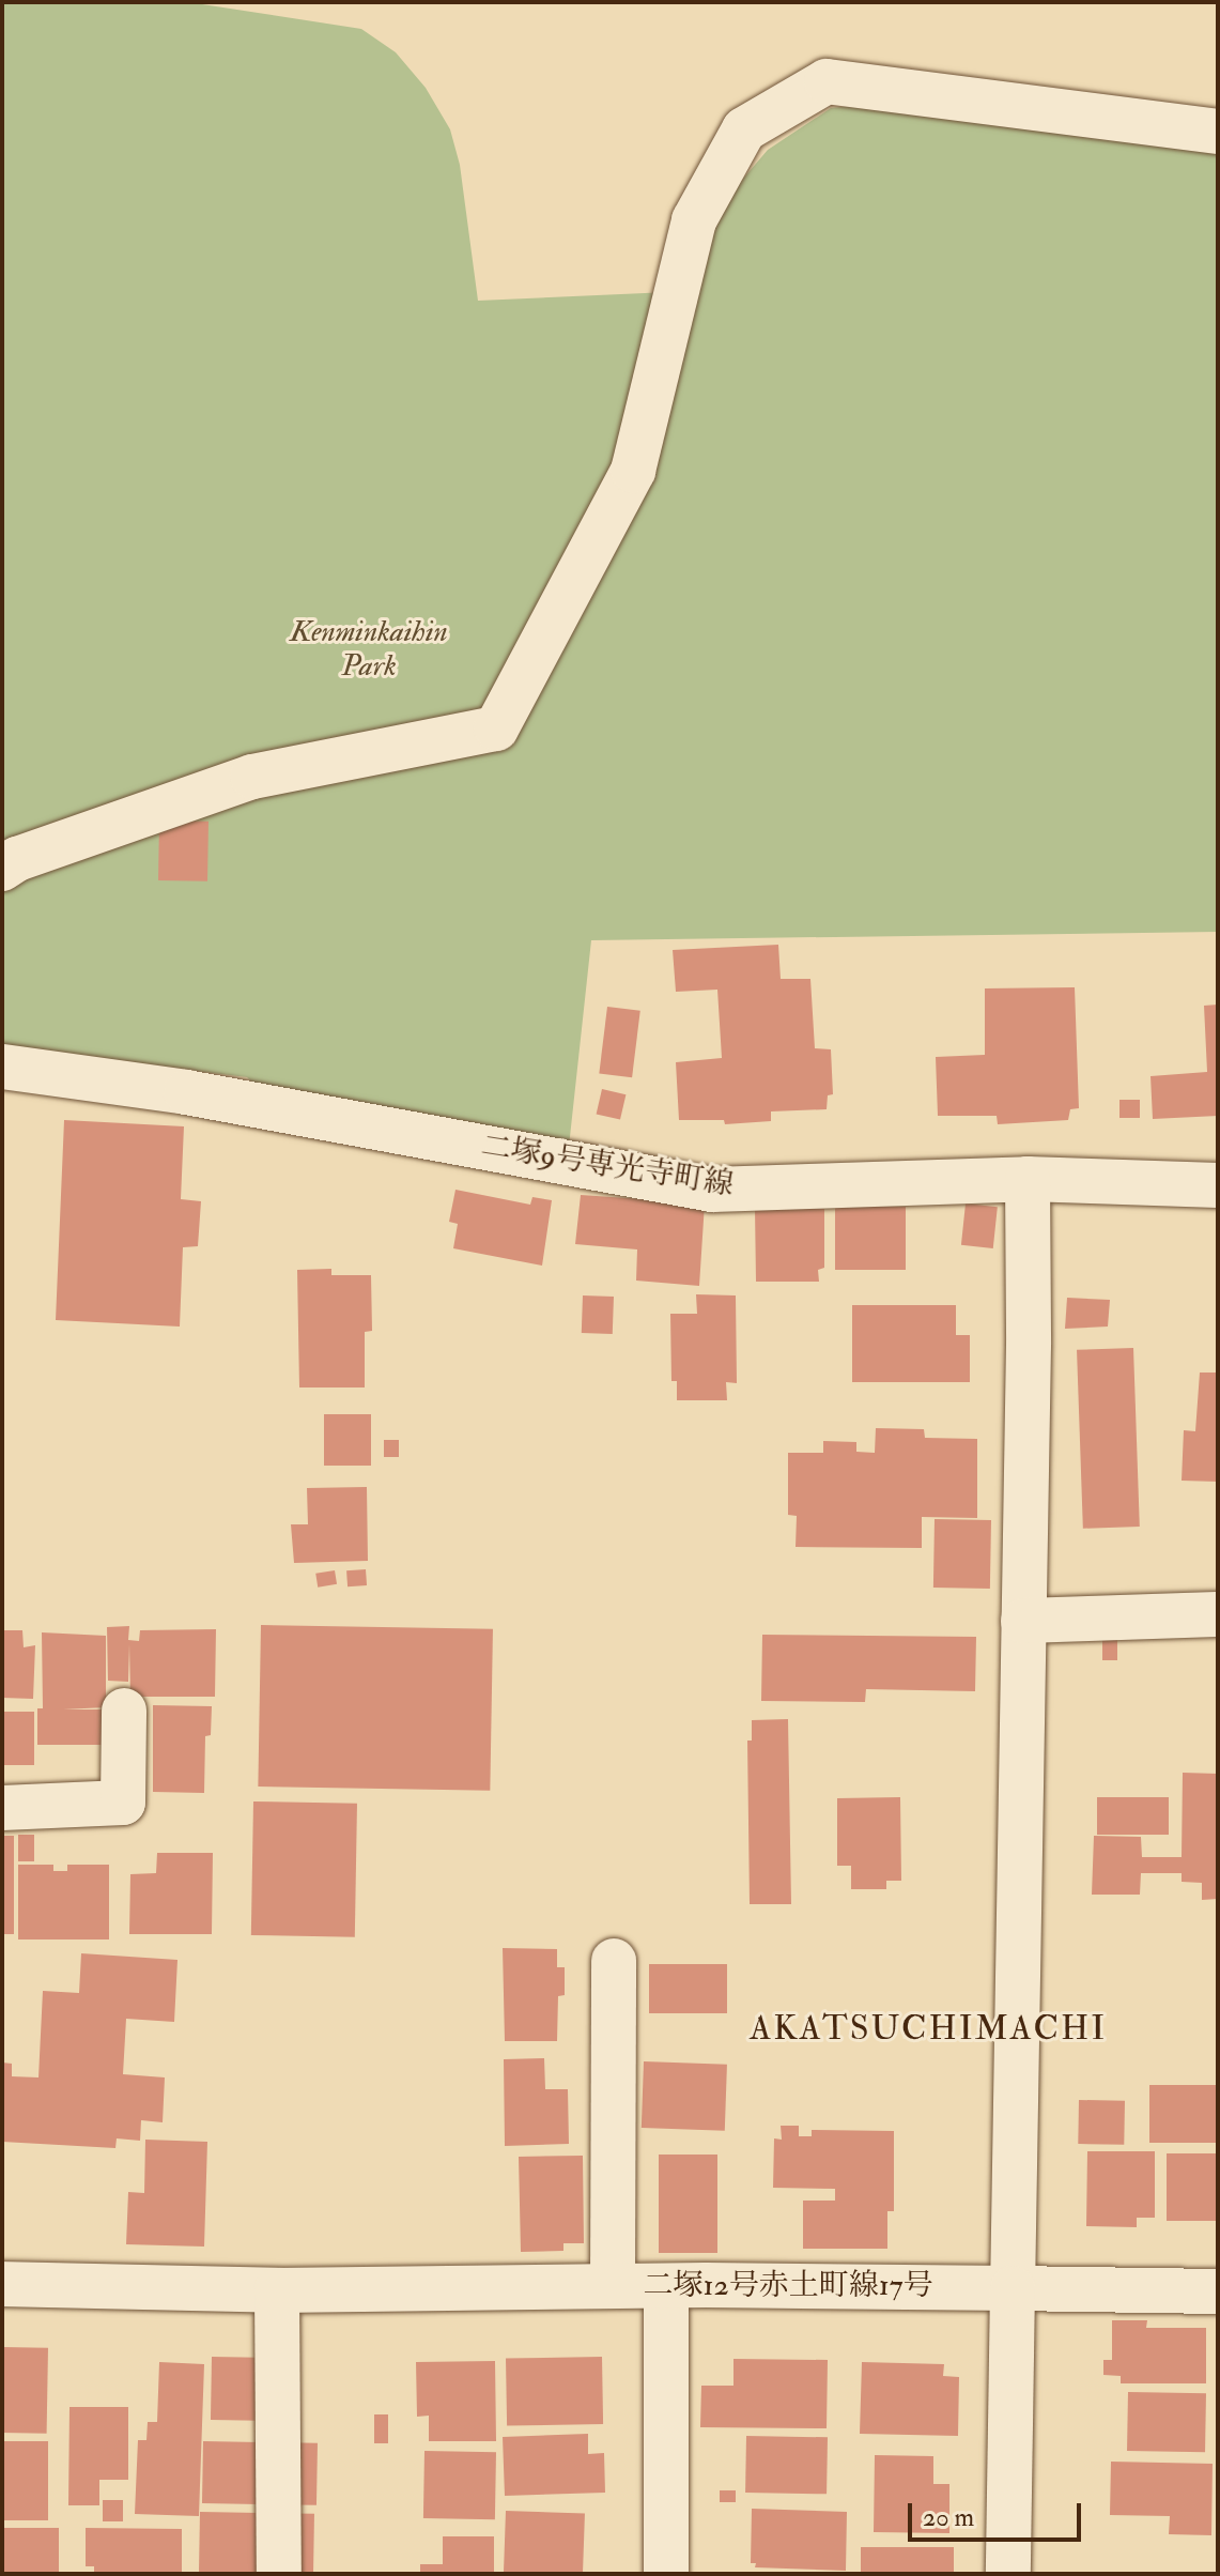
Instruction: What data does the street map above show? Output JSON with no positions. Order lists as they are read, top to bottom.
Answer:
{
  "streets": {
    "street": ["二塚9号専光寺町線", "二塚12号赤土町線17号"]
  },
  "districts": ["AKATSUCHIMACHI"],
  "parks": ["Kenminkaihin Park"],
  "scale_bar": "20 m"
}
